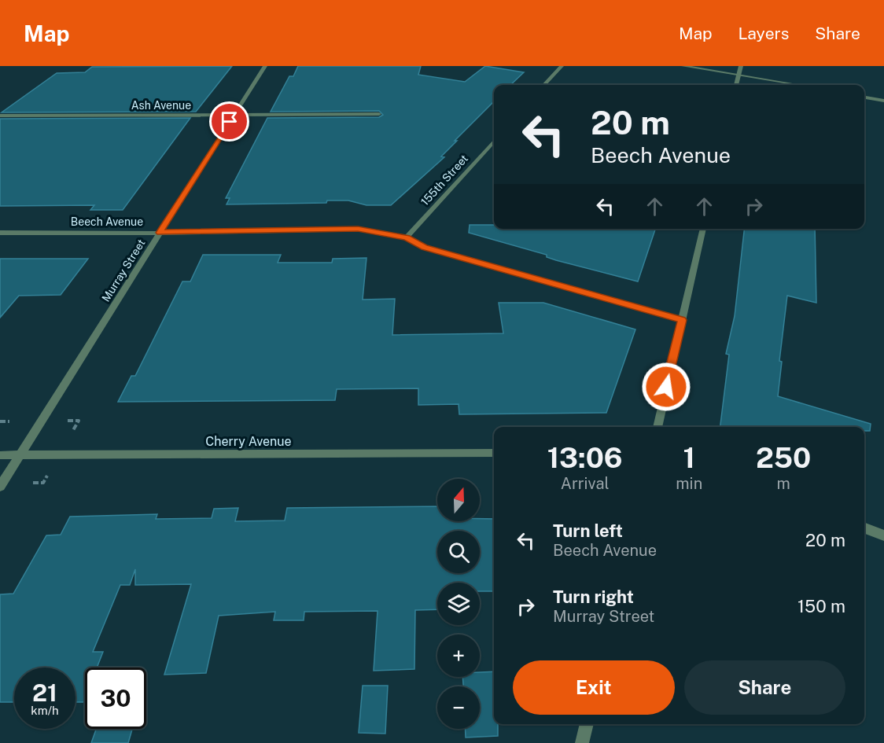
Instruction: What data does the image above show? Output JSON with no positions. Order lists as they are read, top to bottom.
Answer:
{
  "streets": {
    "street": [
      "Ash Avenue",
      "155th Street",
      "Beech Avenue",
      "Murray Street",
      "Cherry Avenue"
    ]
  },
  "crossings": [
    ["Ash Avenue", "Murray Street"],
    ["155th Street", "Beech Avenue"],
    ["Beech Avenue", "Murray Street"],
    ["Murray Street", "Cherry Avenue"]
  ],
  "north": "top",
  "page": {
    "header": "Map",
    "nav": ["Map", "Layers", "Share"],
    "turn": ["20 m", "Beech Avenue"],
    "eta": [
      "13:06",
      "Arrival",
      "1",
      "min",
      "250",
      "m"
    ],
    "map_buttons": ["+", "−"],
    "list": [
      {
        "name": "Turn left",
        "note": "Beech Avenue",
        "value": "20 m"
      },
      {
        "name": "Turn right",
        "note": "Murray Street",
        "value": "150 m"
      }
    ],
    "buttons": ["Exit", "Share"],
    "speed": "21 km/h",
    "limit": "30"
  }
}
